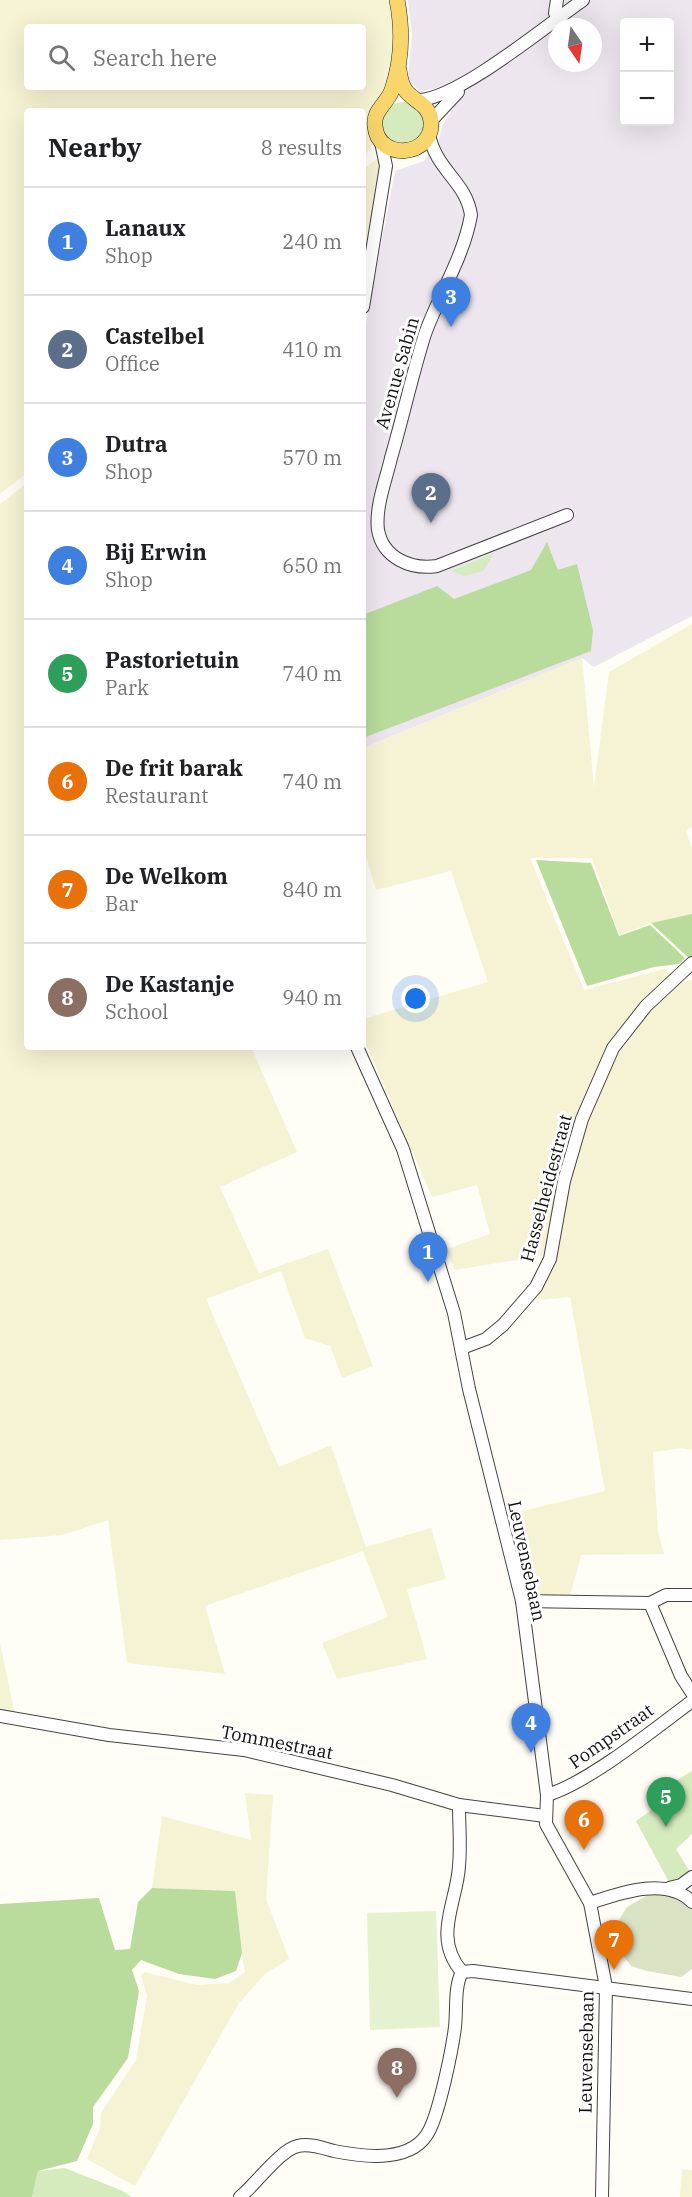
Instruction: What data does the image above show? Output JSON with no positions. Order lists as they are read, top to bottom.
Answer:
{
  "streets": {
    "street": [
      "Avenue Sabin",
      "Hasselheidestraat",
      "Leuvensebaan",
      "Pompstraat",
      "Tommestraat"
    ]
  },
  "crossings": [
    ["Hasselheidestraat", "Leuvensebaan"],
    ["Leuvensebaan", "Pompstraat"],
    ["Leuvensebaan", "Tommestraat"]
  ],
  "north": "bottom",
  "page": {
    "map_buttons": ["+", "−"],
    "search": "Search here",
    "heading": ["Nearby", "8 results"],
    "list": [
      {
        "mark": "1",
        "name": "Lanaux",
        "note": "Shop",
        "value": "240 m"
      },
      {
        "mark": "2",
        "name": "Castelbel",
        "note": "Office",
        "value": "410 m"
      },
      {
        "mark": "3",
        "name": "Dutra",
        "note": "Shop",
        "value": "570 m"
      },
      {
        "mark": "4",
        "name": "Bij Erwin",
        "note": "Shop",
        "value": "650 m"
      },
      {
        "mark": "5",
        "name": "Pastorietuin",
        "note": "Park",
        "value": "740 m"
      },
      {
        "mark": "6",
        "name": "De frit barak",
        "note": "Restaurant",
        "value": "740 m"
      },
      {
        "mark": "7",
        "name": "De Welkom",
        "note": "Bar",
        "value": "840 m"
      },
      {
        "mark": "8",
        "name": "De Kastanje",
        "note": "School",
        "value": "940 m"
      }
    ],
    "pins": [
      "3",
      "2",
      "1",
      "4",
      "5",
      "6",
      "7",
      "8"
    ]
  }
}
